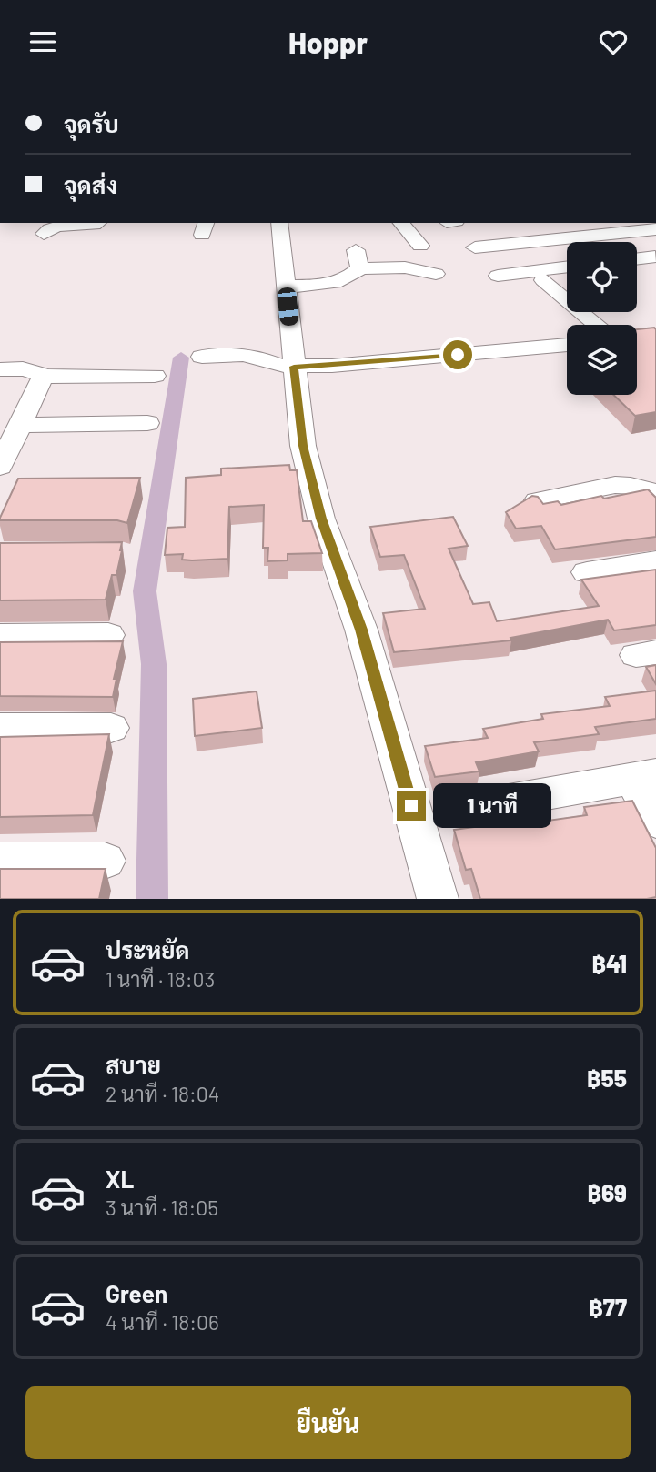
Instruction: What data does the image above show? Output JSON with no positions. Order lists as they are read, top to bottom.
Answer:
{
  "page": {
    "header": "Hoppr",
    "banner": ["จุดรับ", "จุดส่ง"],
    "bubble": "1 นาที",
    "list": [
      {
        "name": "ประหยัด",
        "note": "1 นาที · 18:03",
        "value": "฿41"
      },
      {
        "name": "สบาย",
        "note": "2 นาที · 18:04",
        "value": "฿55"
      },
      {
        "name": "XL",
        "note": "3 นาที · 18:05",
        "value": "฿69"
      },
      {
        "name": "Green",
        "note": "4 นาที · 18:06",
        "value": "฿77"
      }
    ],
    "buttons": "ยืนยัน"
  }
}
